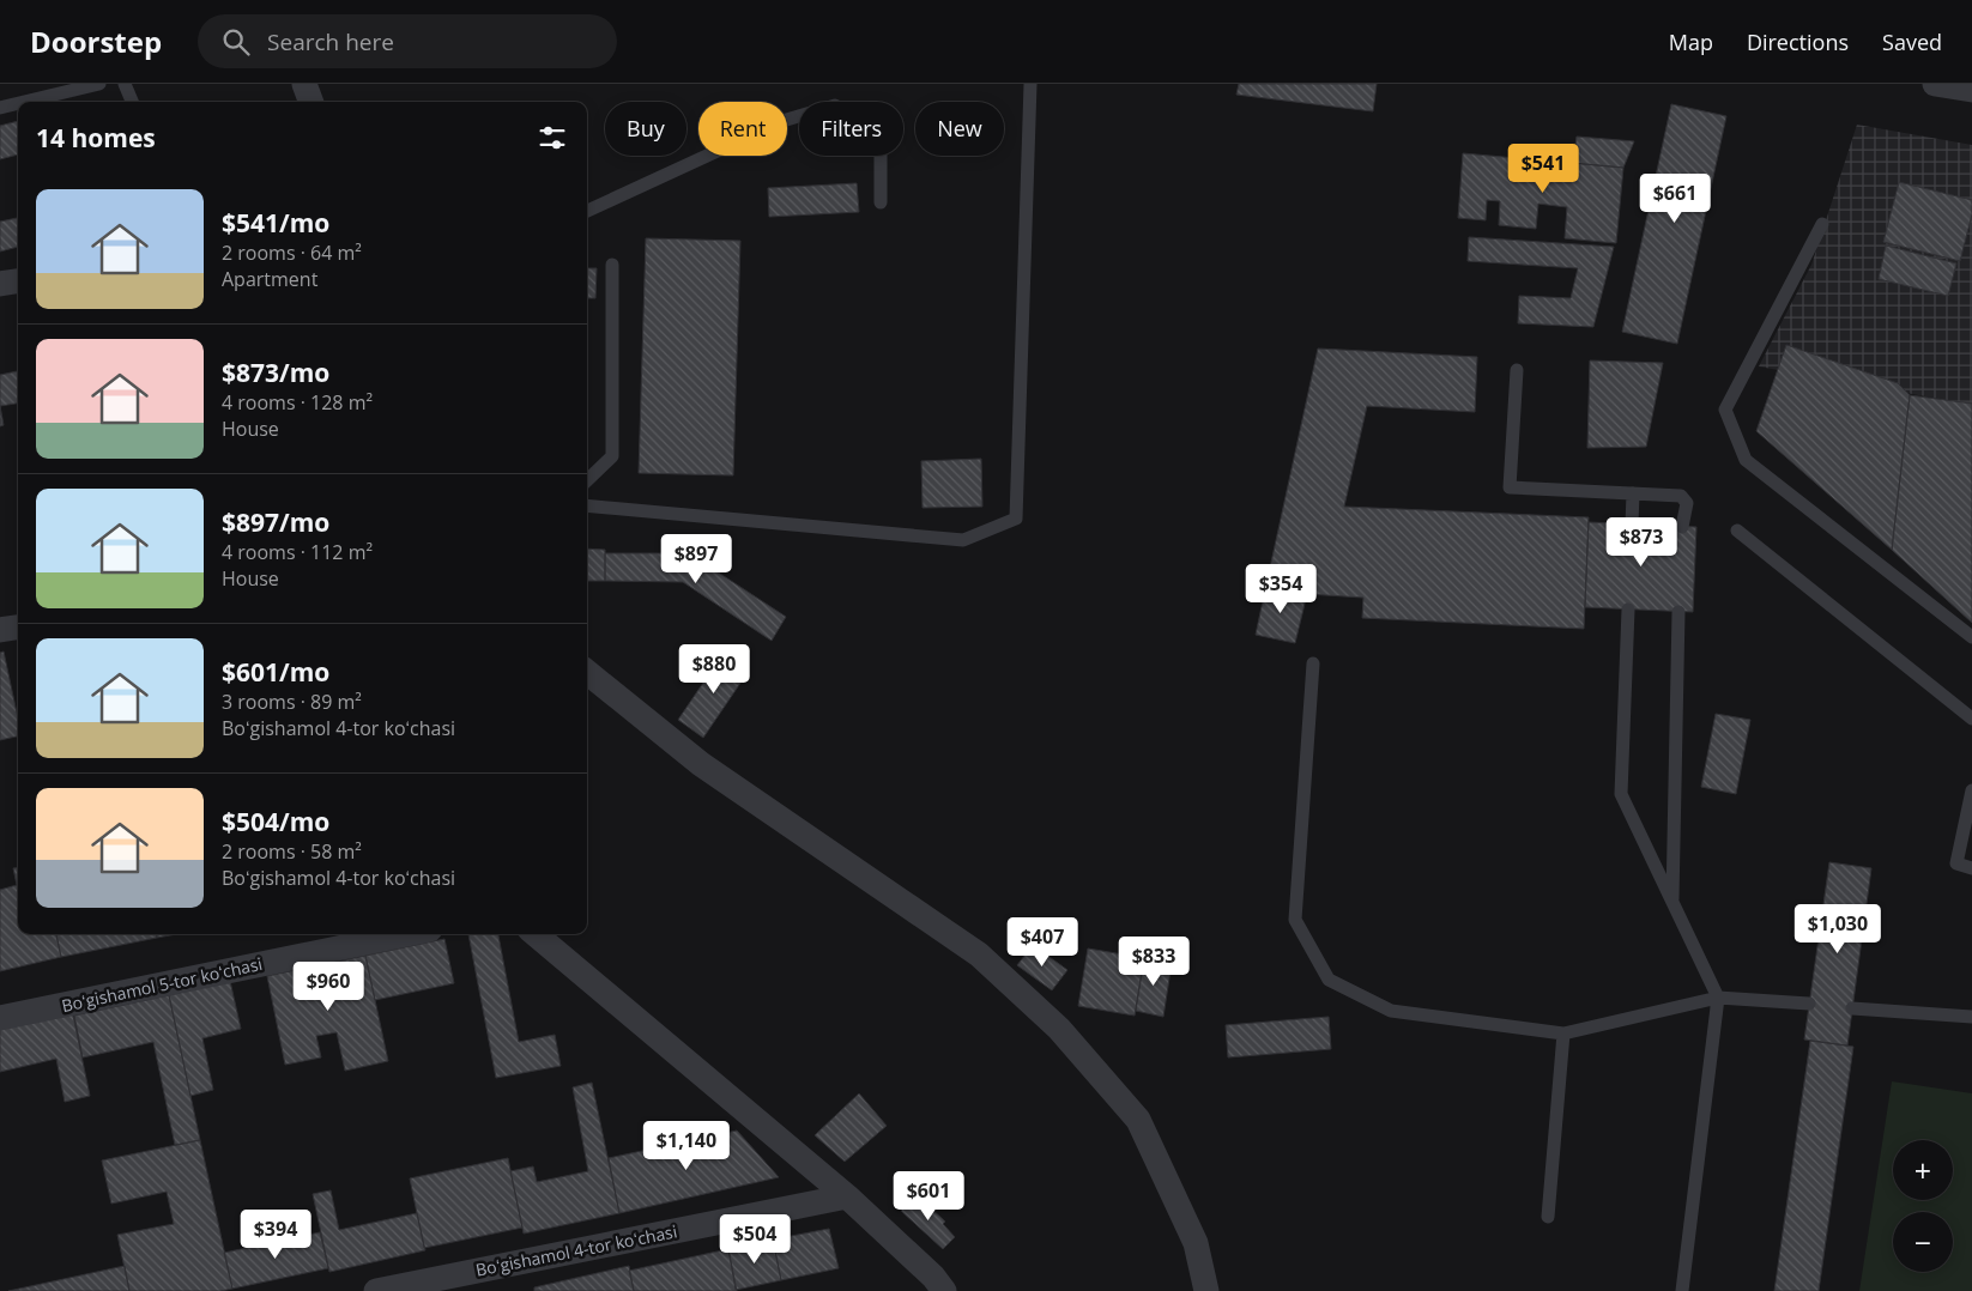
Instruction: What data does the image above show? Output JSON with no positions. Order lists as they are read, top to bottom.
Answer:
{
  "streets": {
    "street": ["Boʻgishamol 5-tor koʻchasi", "Boʻgishamol 4-tor koʻchasi"]
  },
  "page": {
    "header": "Doorstep",
    "search": "Search here",
    "nav": ["Map", "Directions", "Saved"],
    "chip": [
      "Buy",
      "Rent",
      "Filters",
      "New"
    ],
    "heading": "14 homes",
    "price": [
      "$541",
      "$661",
      "$873",
      "$897",
      "$354",
      "$880",
      "$1,030",
      "$407",
      "$833",
      "$960",
      "$1,140",
      "$601",
      "$394",
      "$504"
    ],
    "list": [
      {
        "name": "$541/mo",
        "note": "2 rooms · 64 m² · Apartment"
      },
      {
        "name": "$873/mo",
        "note": "4 rooms · 128 m² · House"
      },
      {
        "name": "$897/mo",
        "note": "4 rooms · 112 m² · House"
      },
      {
        "name": "$601/mo",
        "note": "3 rooms · 89 m² · Boʻgishamol 4-tor koʻchasi"
      },
      {
        "name": "$504/mo",
        "note": "2 rooms · 58 m² · Boʻgishamol 4-tor koʻchasi"
      }
    ],
    "map_buttons": ["+", "−"]
  }
}
